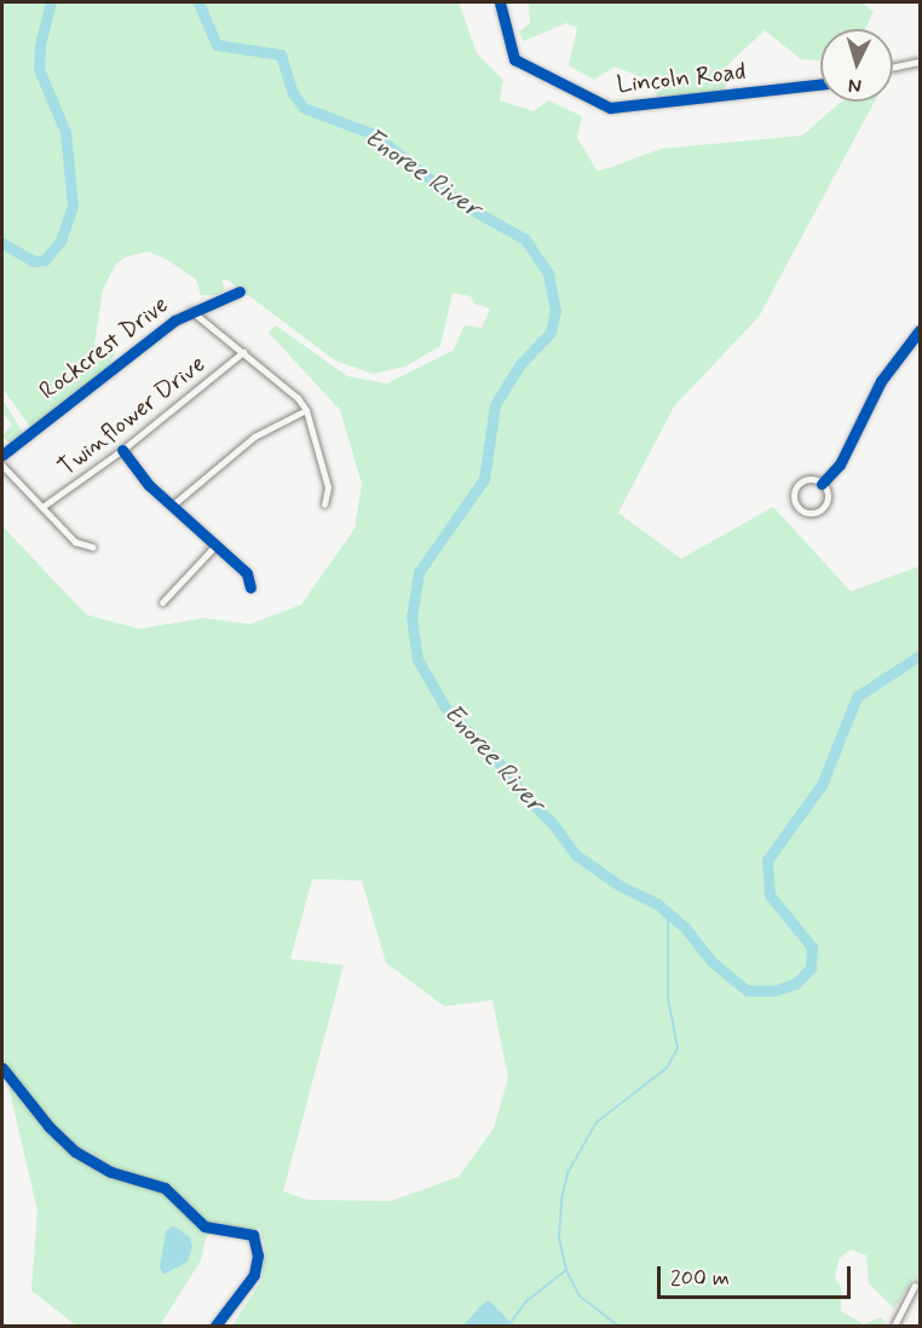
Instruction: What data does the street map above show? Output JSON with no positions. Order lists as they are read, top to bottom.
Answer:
{
  "streets": {
    "street": ["Lincoln Road", "Rockcrest Drive", "Twinflower Drive"]
  },
  "water": ["Enoree River"],
  "scale_bar": "200 m",
  "north": "bottom"
}
